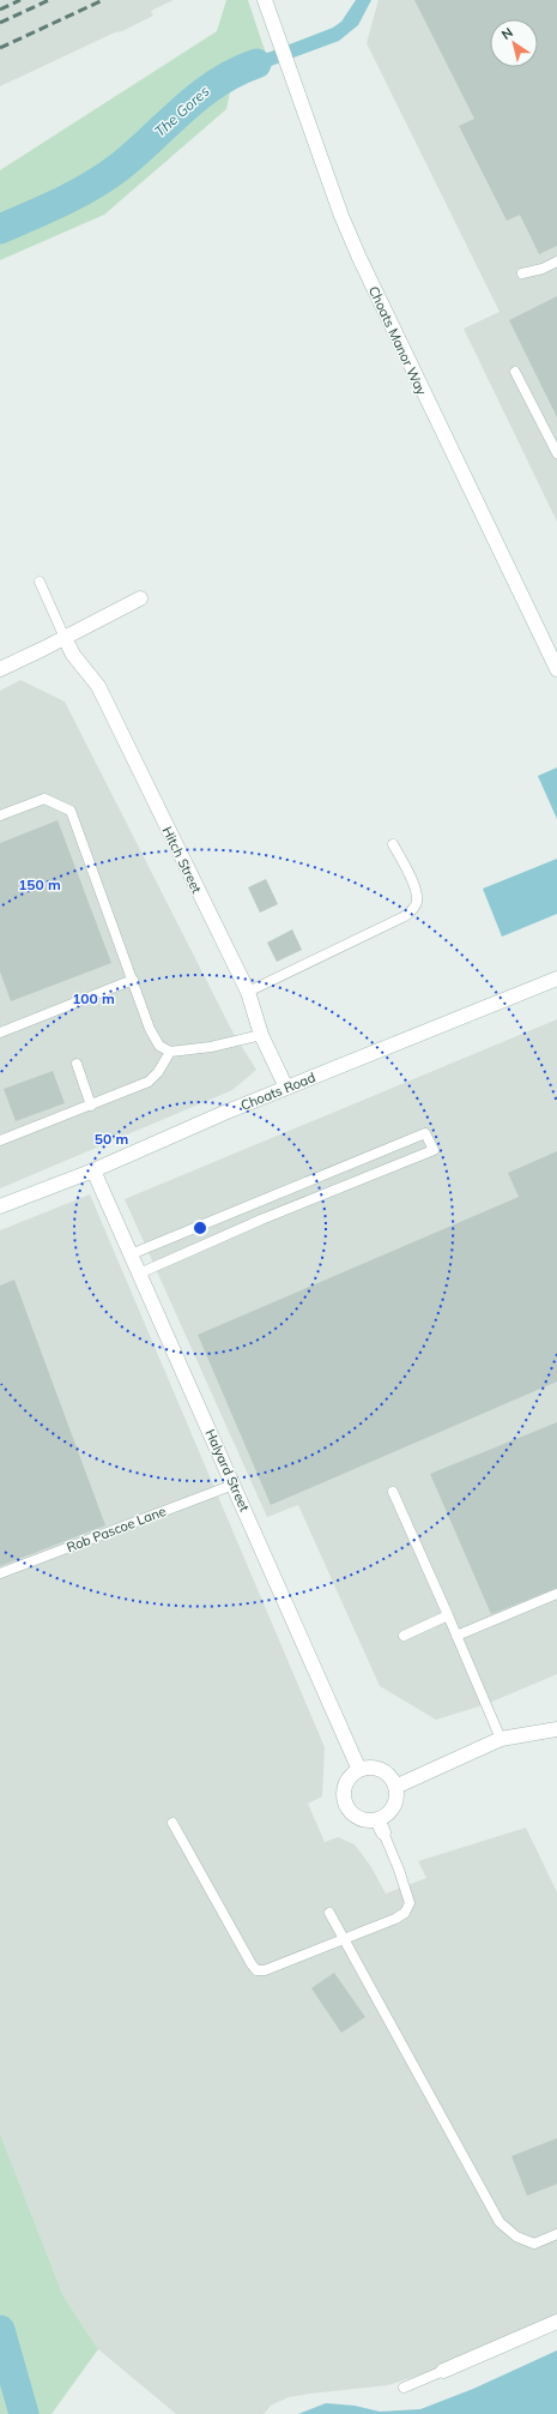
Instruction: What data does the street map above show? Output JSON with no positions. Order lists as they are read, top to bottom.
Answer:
{
  "streets": {
    "street": [
      "Choats Manor Way",
      "Hitch Street",
      "Choats Road",
      "Halyard Street"
    ],
    "lane": ["Rob Pascoe Lane"]
  },
  "crossings": [
    ["Hitch Street", "Choats Road"],
    ["Choats Road", "Halyard Street"],
    ["Halyard Street", "Rob Pascoe Lane"]
  ],
  "water": ["The Gores"],
  "north": "top left",
  "rings": ["150 m", "100 m", "50 m"]
}
